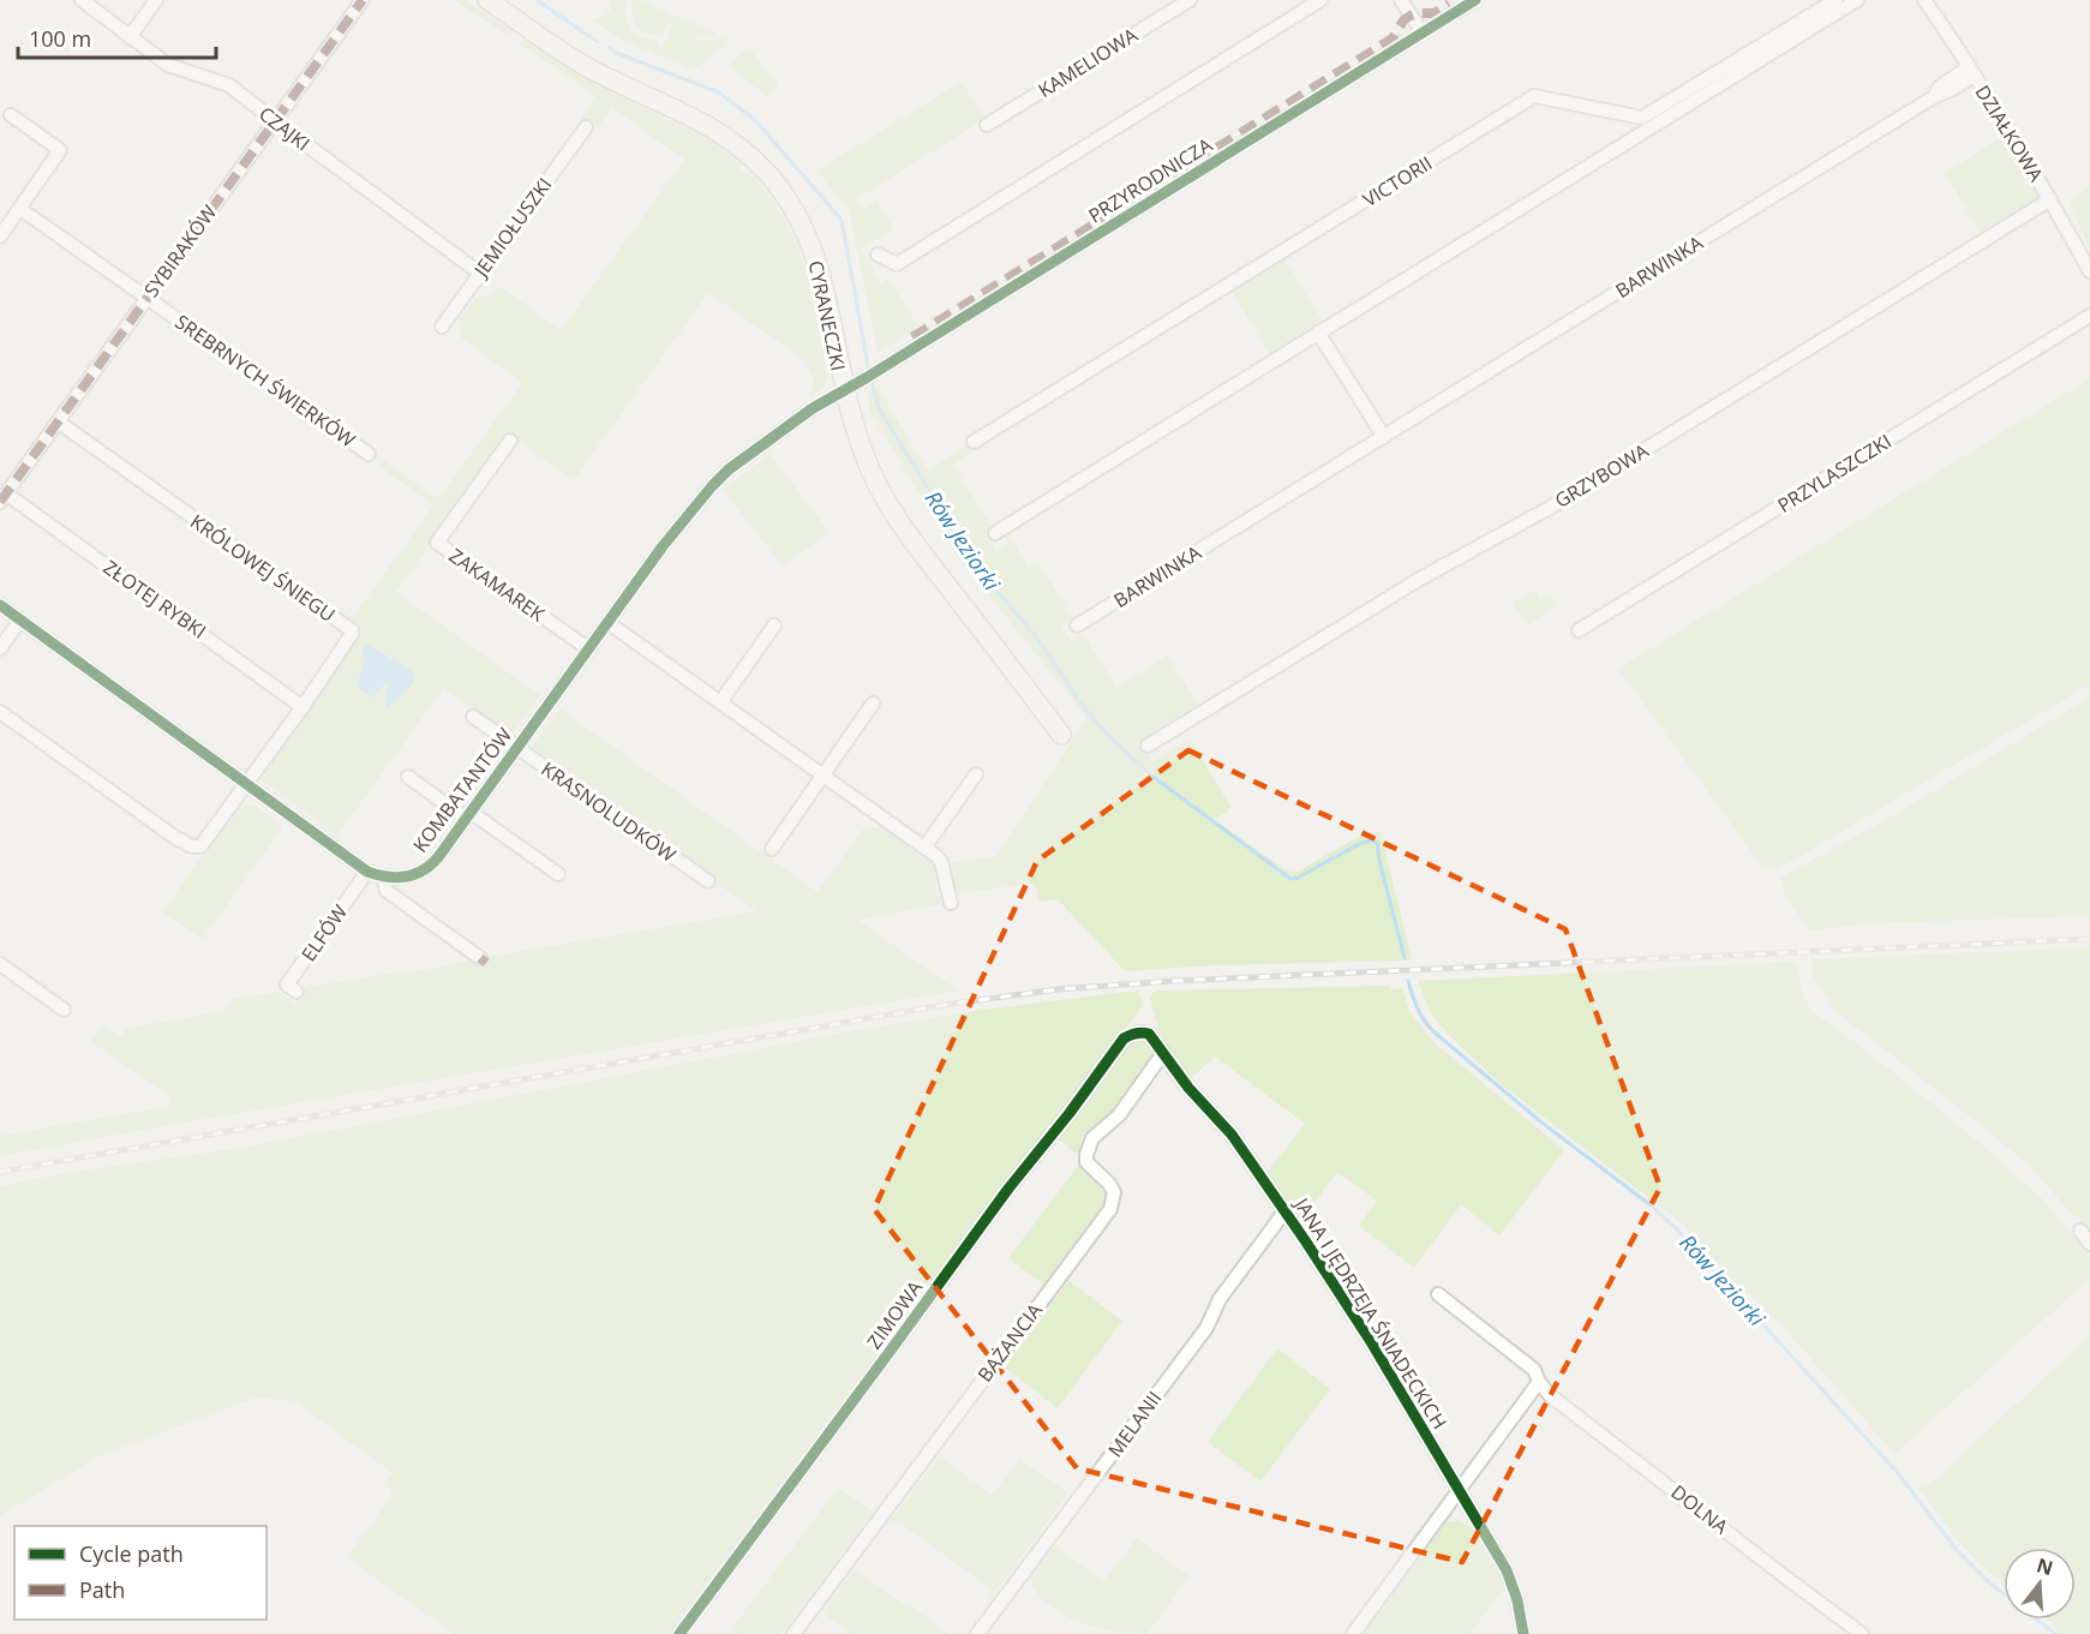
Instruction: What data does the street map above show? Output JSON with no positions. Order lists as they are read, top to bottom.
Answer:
{
  "streets": {
    "street": [
      "KAMELIOWA",
      "CZAJKI",
      "DZIAŁKOWA",
      "PRZYRODNICZA",
      "VICTORII",
      "JEMIOŁUSZKI",
      "SYBIRAKÓW",
      "BARWINKA",
      "CYRANECZKI",
      "SREBRNYCH ŚWIERKÓW",
      "PRZYLASZCZKI",
      "GRZYBOWA",
      "KRÓLOWEJ ŚNIEGU",
      "ZAKAMAREK",
      "ZŁOTEJ RYBKI",
      "KOMBATANTÓW",
      "KRASNOLUDKÓW",
      "ELFÓW",
      "JANA I JĘDRZEJA ŚNIADECKICH",
      "ZIMOWA",
      "BAŻANCIA",
      "MELANII",
      "DOLNA"
    ]
  },
  "crossings": [
    ["CZAJKI", "JEMIOŁUSZKI"],
    ["CZAJKI", "SYBIRAKÓW"],
    ["DZIAŁKOWA", "BARWINKA"],
    ["DZIAŁKOWA", "GRZYBOWA"],
    ["PRZYRODNICZA", "CYRANECZKI"],
    ["PRZYRODNICZA", "KOMBATANTÓW"],
    ["SYBIRAKÓW", "SREBRNYCH ŚWIERKÓW"],
    ["SYBIRAKÓW", "KRÓLOWEJ ŚNIEGU"],
    ["SYBIRAKÓW", "ZŁOTEJ RYBKI"],
    ["CYRANECZKI", "KOMBATANTÓW"],
    ["KRÓLOWEJ ŚNIEGU", "ZŁOTEJ RYBKI"],
    ["KRÓLOWEJ ŚNIEGU", "KOMBATANTÓW"],
    ["ZAKAMAREK", "KOMBATANTÓW"],
    ["KOMBATANTÓW", "KRASNOLUDKÓW"],
    ["KOMBATANTÓW", "ELFÓW"],
    ["JANA I JĘDRZEJA ŚNIADECKICH", "ZIMOWA"],
    ["JANA I JĘDRZEJA ŚNIADECKICH", "BAŻANCIA"],
    ["JANA I JĘDRZEJA ŚNIADECKICH", "MELANII"]
  ],
  "water": ["Rów Jeziorki"],
  "legend": ["Cycle path", "Path"],
  "scale_bar": "100 m",
  "north": "top"
}
